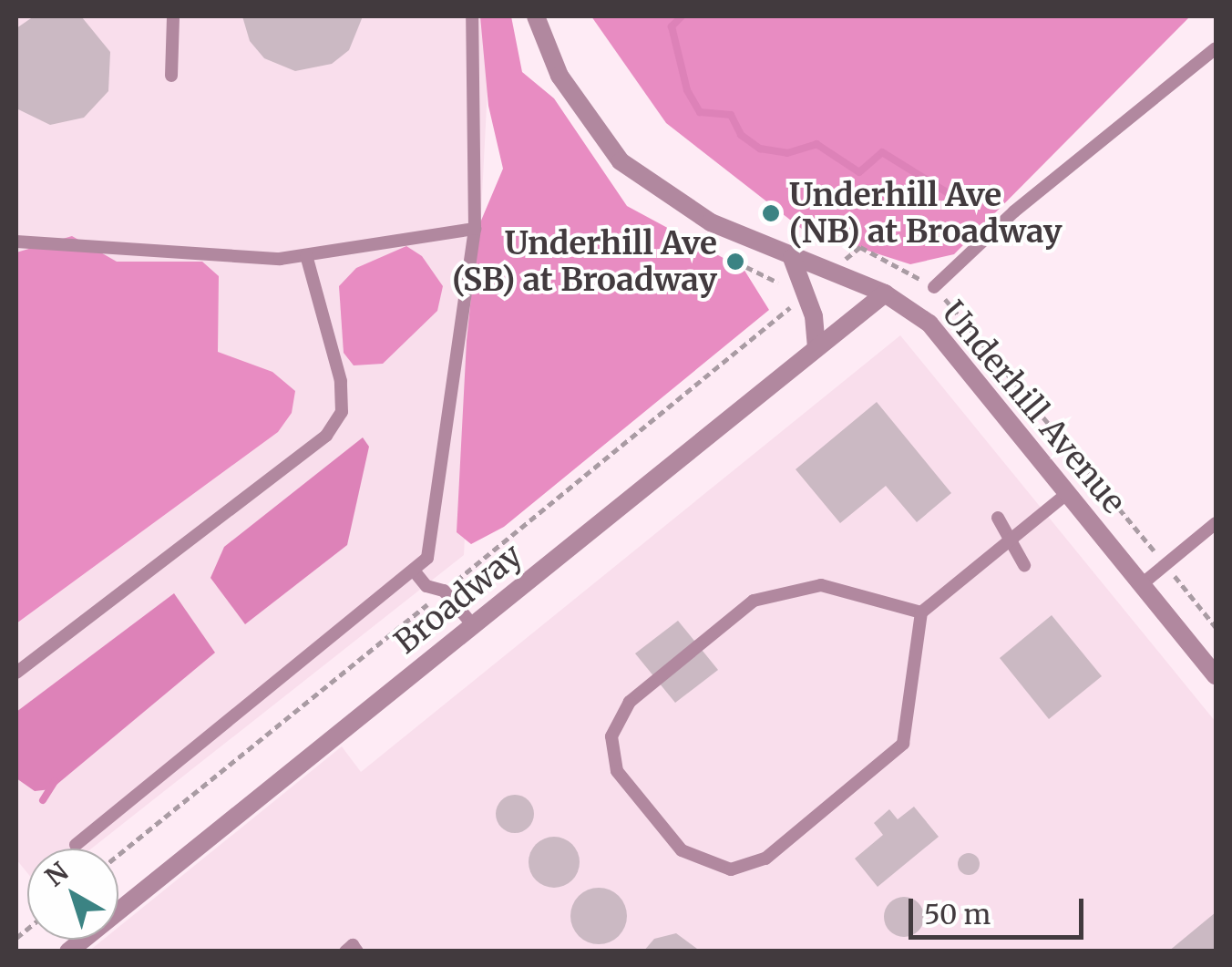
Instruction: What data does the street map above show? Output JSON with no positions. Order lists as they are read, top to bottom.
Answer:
{
  "streets": {
    "street": ["Underhill Avenue", "Broadway"]
  },
  "crossings": [
    ["Underhill Avenue", "Broadway"]
  ],
  "places": ["Underhill Ave (NB) at Broadway", "Underhill Ave (SB) at Broadway"],
  "scale_bar": "50 m",
  "north": "top left"
}
